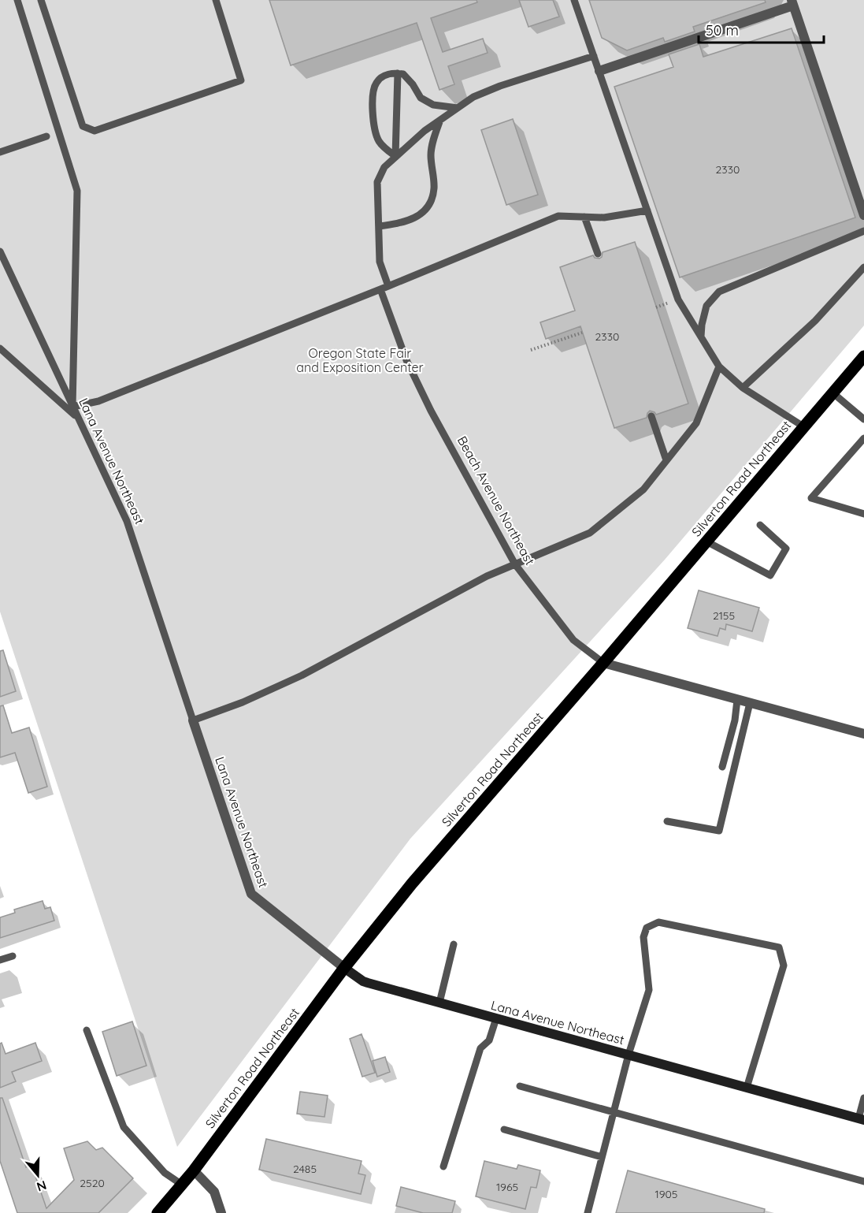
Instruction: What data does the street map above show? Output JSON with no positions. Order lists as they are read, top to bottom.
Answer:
{
  "streets": {
    "main road": ["Silverton Road Northeast"],
    "street": ["Lana Avenue Northeast", "Beach Avenue Northeast"]
  },
  "crossings": [
    ["Lana Avenue Northeast", "Silverton Road Northeast"],
    ["Silverton Road Northeast", "Beach Avenue Northeast"]
  ],
  "parks": ["Oregon State Fair and Exposition Center"],
  "house_numbers": [
    "2330",
    "2330",
    "2155",
    "2485",
    "2520",
    "1965",
    "1905"
  ],
  "scale_bar": "50 m",
  "north": "bottom"
}
